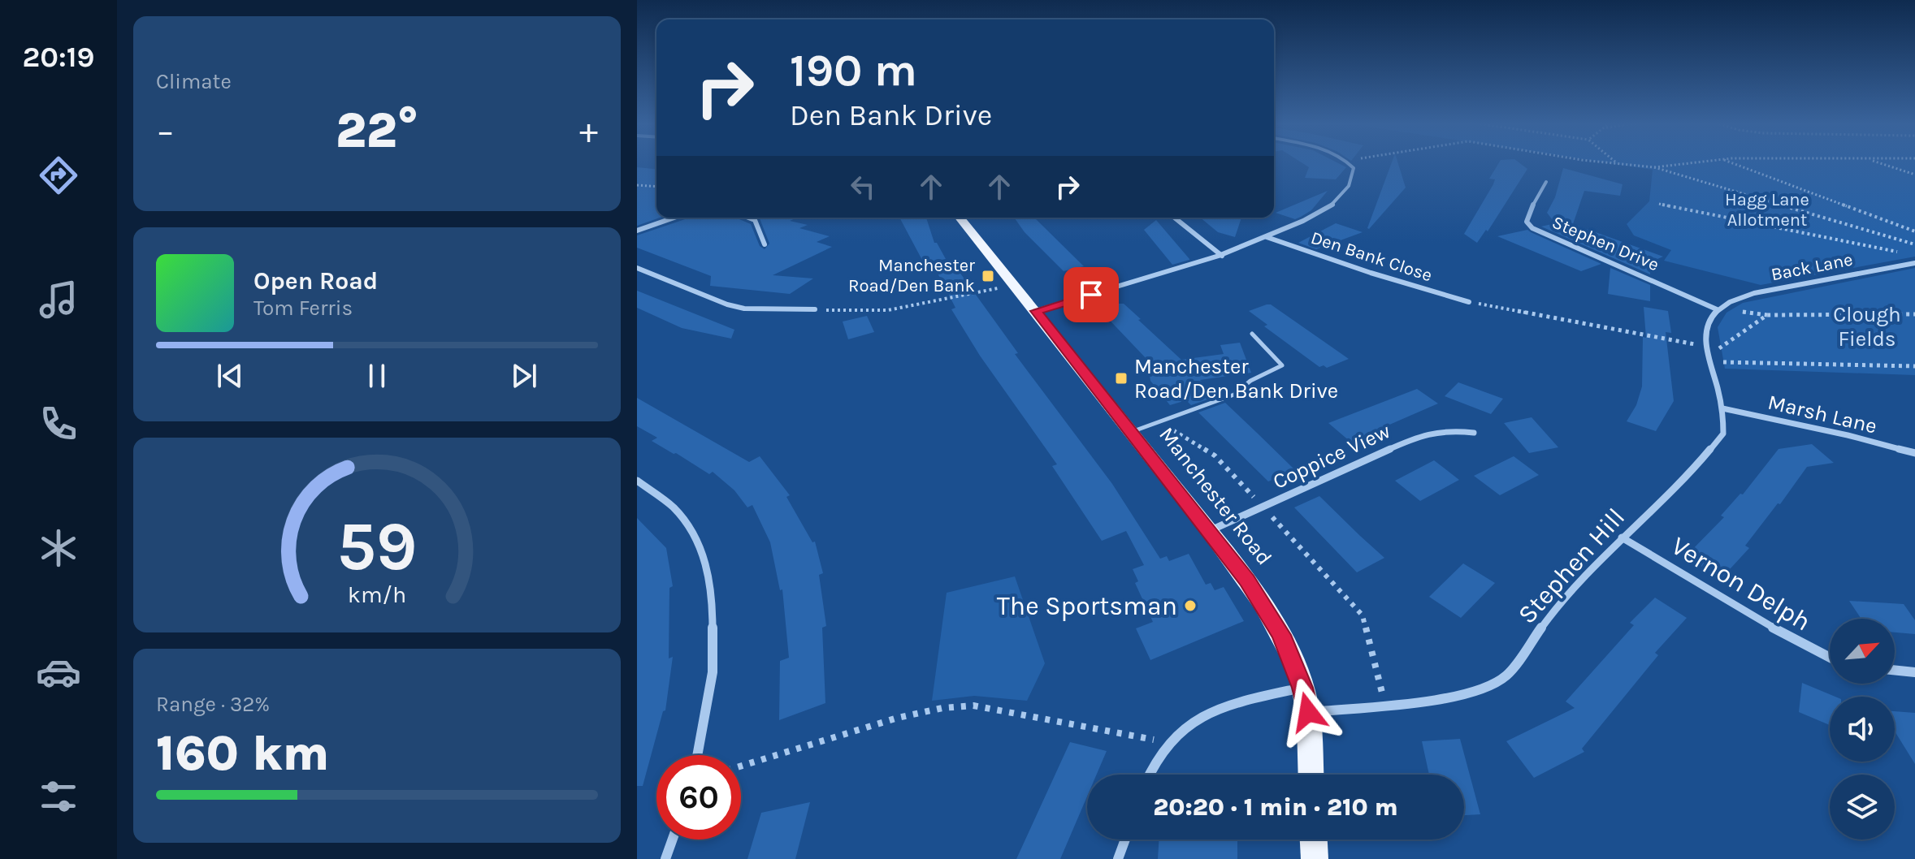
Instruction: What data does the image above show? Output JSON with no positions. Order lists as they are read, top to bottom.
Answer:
{
  "streets": {
    "main road": ["Manchester Road"],
    "street": [
      "Stephen Drive",
      "Den Bank Close",
      "Back Lane",
      "Marsh Lane",
      "Coppice View",
      "Stephen Hill",
      "Vernon Delph"
    ]
  },
  "crossings": [
    ["Stephen Drive", "Back Lane"],
    ["Stephen Drive", "Stephen Hill"],
    ["Back Lane", "Stephen Hill"],
    ["Marsh Lane", "Stephen Hill"],
    ["Coppice View", "Manchester Road"],
    ["Manchester Road", "Stephen Hill"],
    ["Stephen Hill", "Vernon Delph"]
  ],
  "parks": ["Hagg Lane Allotment", "Clough Fields"],
  "places": {
    "transit": ["Manchester Road/Den Bank", "Manchester Road/Den Bank Drive"],
    "other": ["The Sportsman"]
  },
  "north": "top right",
  "page": {
    "tabs": "20:19",
    "tile": [
      "Climate",
      ["Range · 32%", "160 km"]
    ],
    "turn": ["190 m", "Den Bank Drive"],
    "heat": ["−", "22°", "+"],
    "song": ["Open Road", "Tom Ferris"],
    "limit": "60",
    "trip": "20:20 · 1 min · 210 m",
    "gauge": ["59", "km/h"]
  }
}
